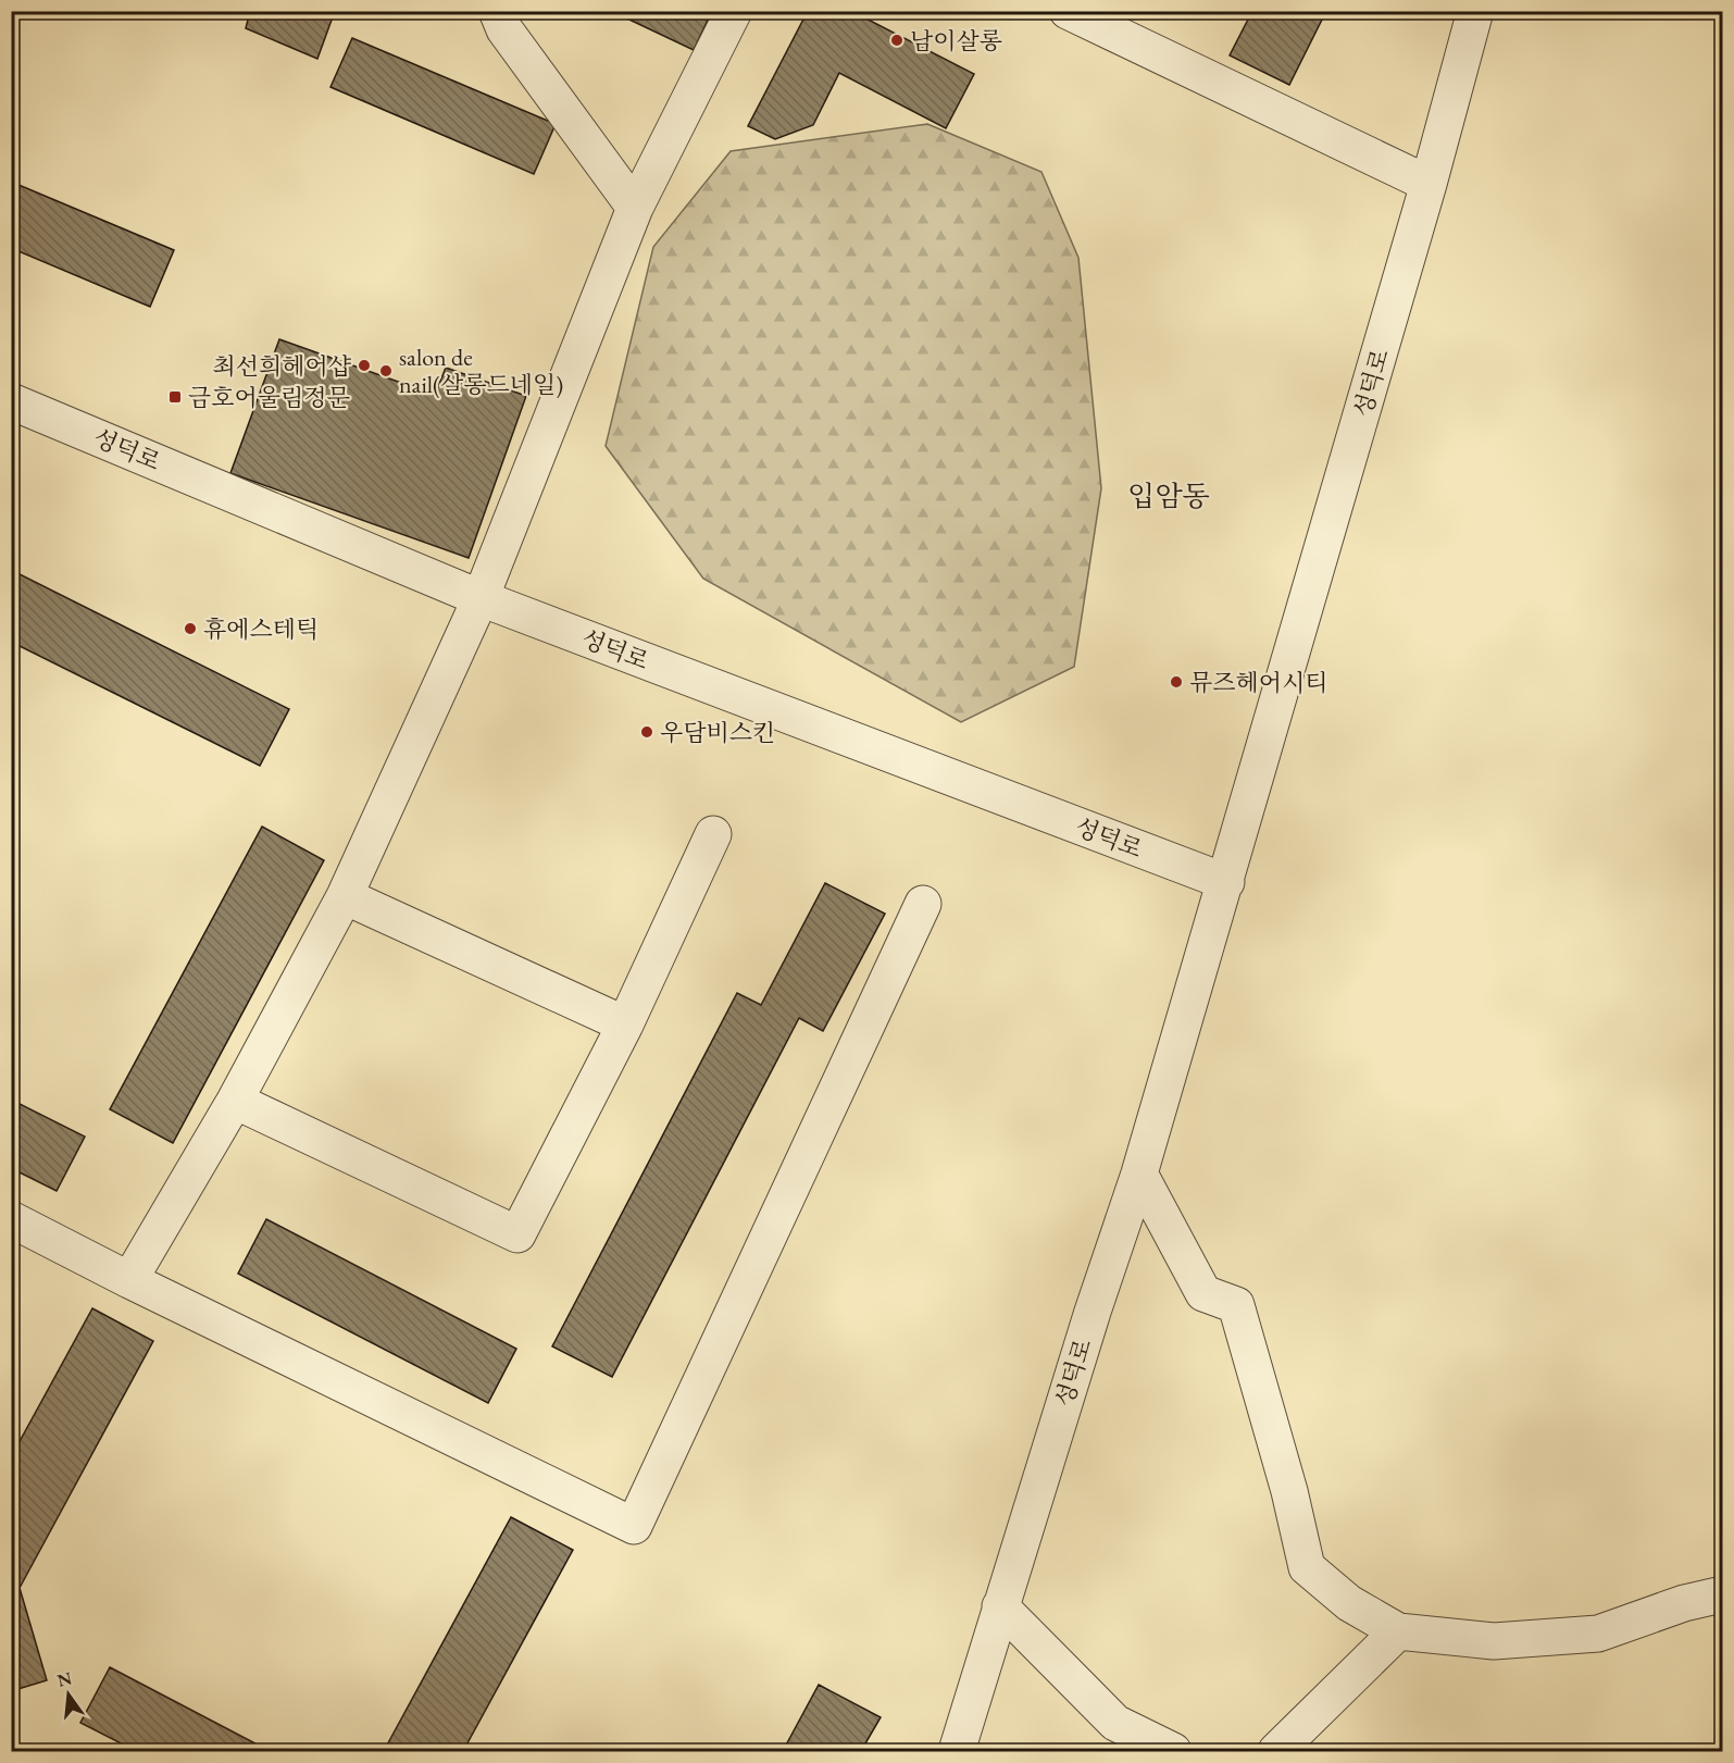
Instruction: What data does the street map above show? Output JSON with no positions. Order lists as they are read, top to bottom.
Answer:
{
  "streets": {
    "street": ["성덕로"]
  },
  "districts": ["입암동"],
  "places": {
    "other": [
      "남이살롱",
      "최선희헤어샵",
      "salon de nail(살롱드네일)",
      "휴에스테틱",
      "뮤즈헤어시티",
      "우담비스킨"
    ],
    "transit": ["금호어울림정문"]
  },
  "north": "top"
}
